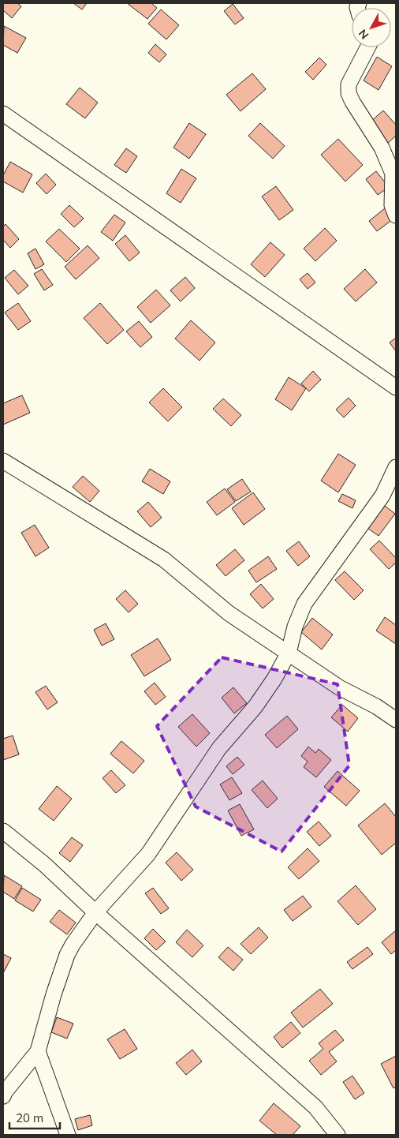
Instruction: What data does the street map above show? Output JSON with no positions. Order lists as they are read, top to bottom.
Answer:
{
  "scale_bar": "20 m",
  "north": "bottom left"
}
